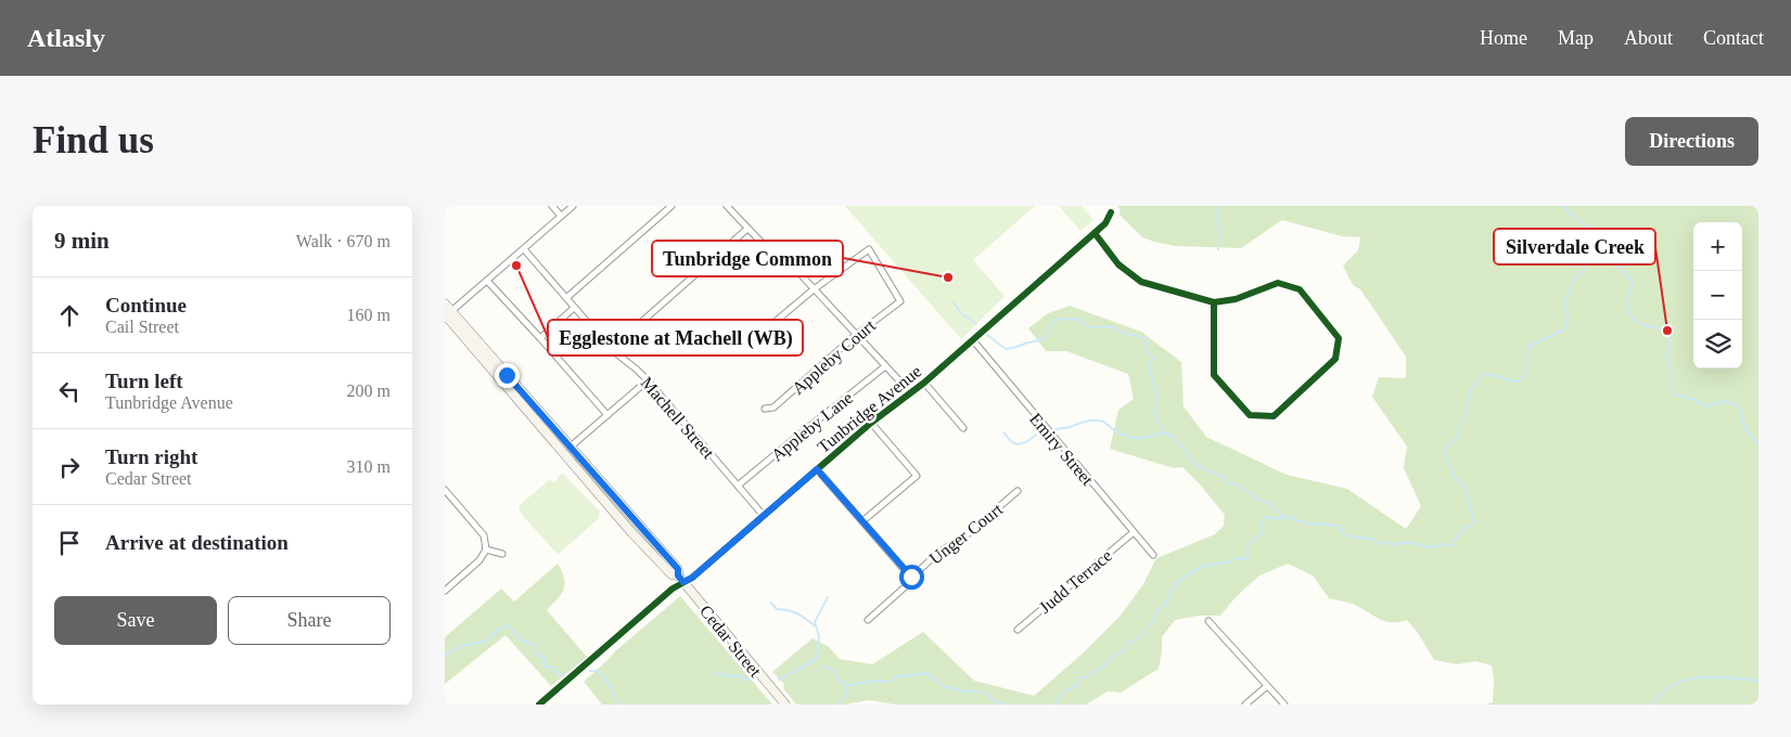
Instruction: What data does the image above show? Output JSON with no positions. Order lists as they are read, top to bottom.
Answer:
{
  "streets": {
    "main road": ["Cedar Street"],
    "street": [
      "Appleby Court",
      "Tunbridge Avenue",
      "Machell Street",
      "Appleby Lane",
      "Emiry Street",
      "Unger Court",
      "Judd Terrace"
    ]
  },
  "crossings": [
    ["Tunbridge Avenue", "Machell Street"],
    ["Tunbridge Avenue", "Emiry Street"],
    ["Tunbridge Avenue", "Cedar Street"],
    ["Machell Street", "Appleby Lane"],
    ["Emiry Street", "Judd Terrace"]
  ],
  "places": ["Egglestone at Machell (WB)", "Tunbridge Common", "Silverdale Creek"],
  "page": {
    "header": "Atlasly",
    "nav": [
      "Home",
      "Map",
      "About",
      "Contact"
    ],
    "buttons": [
      "Directions",
      ["Save", "Share"]
    ],
    "title": "Find us",
    "heading": ["9 min", "Walk · 670 m"],
    "map_buttons": ["+", "−"],
    "list": [
      ["Continue", "Cail Street", "160 m"],
      ["Turn left", "Tunbridge Avenue", "200 m"],
      ["Turn right", "Cedar Street", "310 m"],
      "Arrive at destination"
    ]
  }
}
